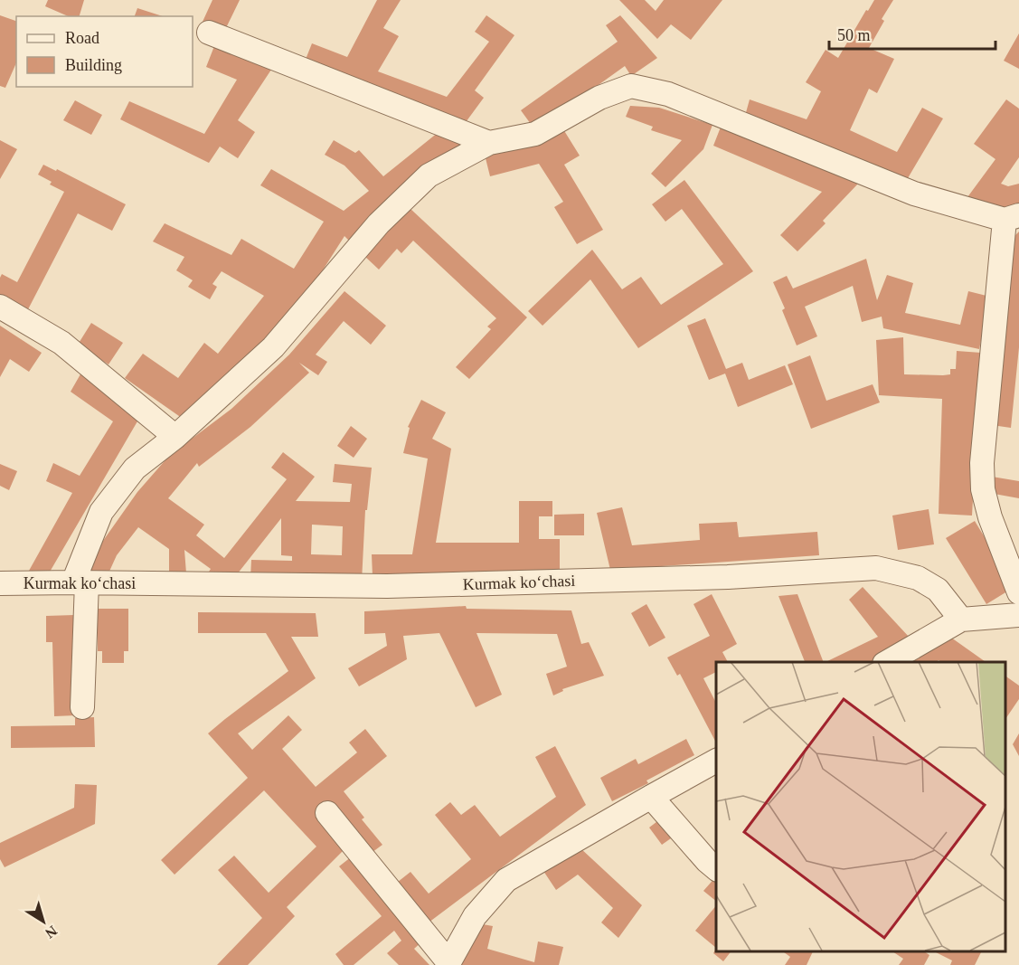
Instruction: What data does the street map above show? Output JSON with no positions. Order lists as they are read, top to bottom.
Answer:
{
  "streets": {
    "street": ["Kurmak koʻchasi"]
  },
  "legend": ["Road", "Building"],
  "scale_bar": "50 m",
  "north": "bottom right"
}
